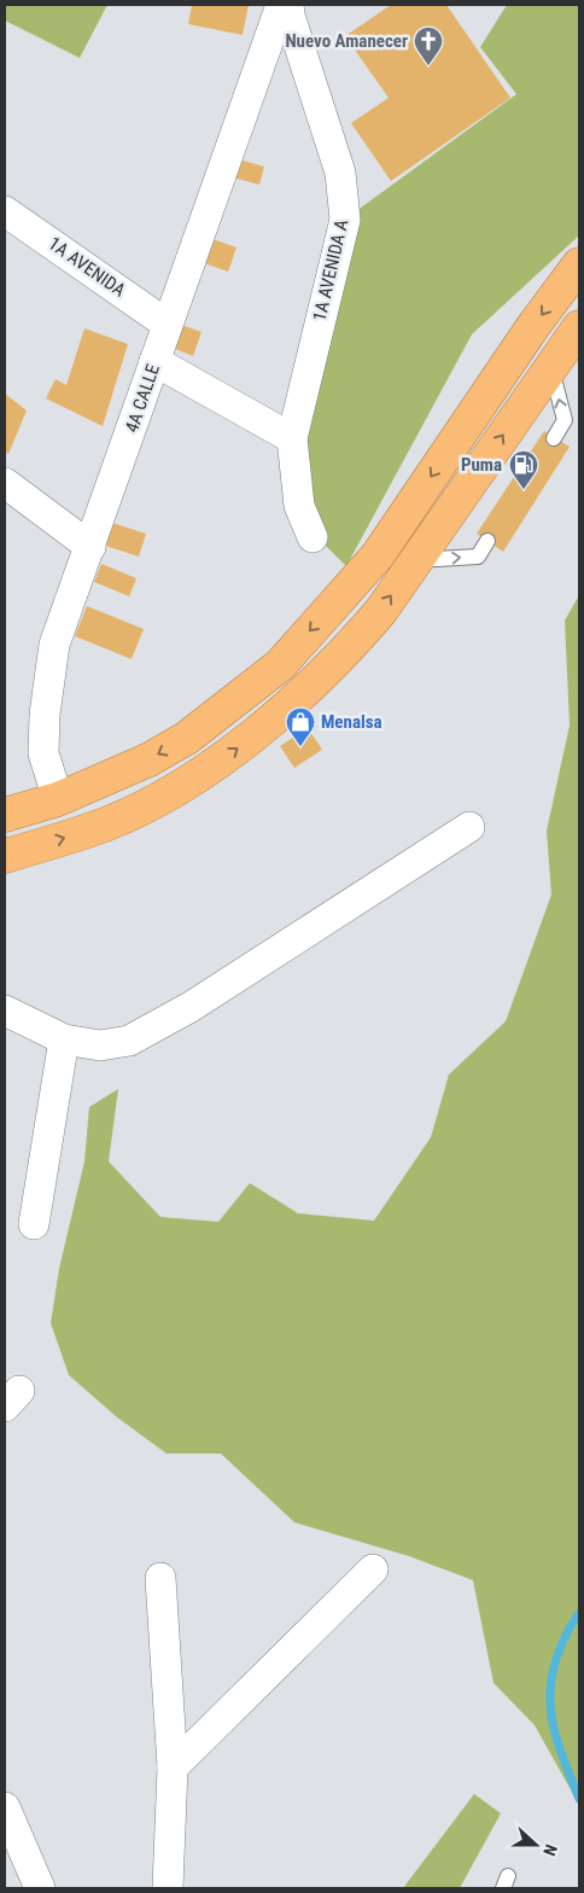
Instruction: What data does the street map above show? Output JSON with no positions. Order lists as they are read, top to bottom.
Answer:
{
  "streets": {
    "street": ["1A AVENIDA", "1A AVENIDA A", "4A CALLE"]
  },
  "crossings": [
    ["1A AVENIDA", "4A CALLE"]
  ],
  "places": {
    "church": ["Nuevo Amanecer"],
    "fuel station": ["Puma"],
    "shop": ["Menalsa"]
  },
  "north": "right"
}
